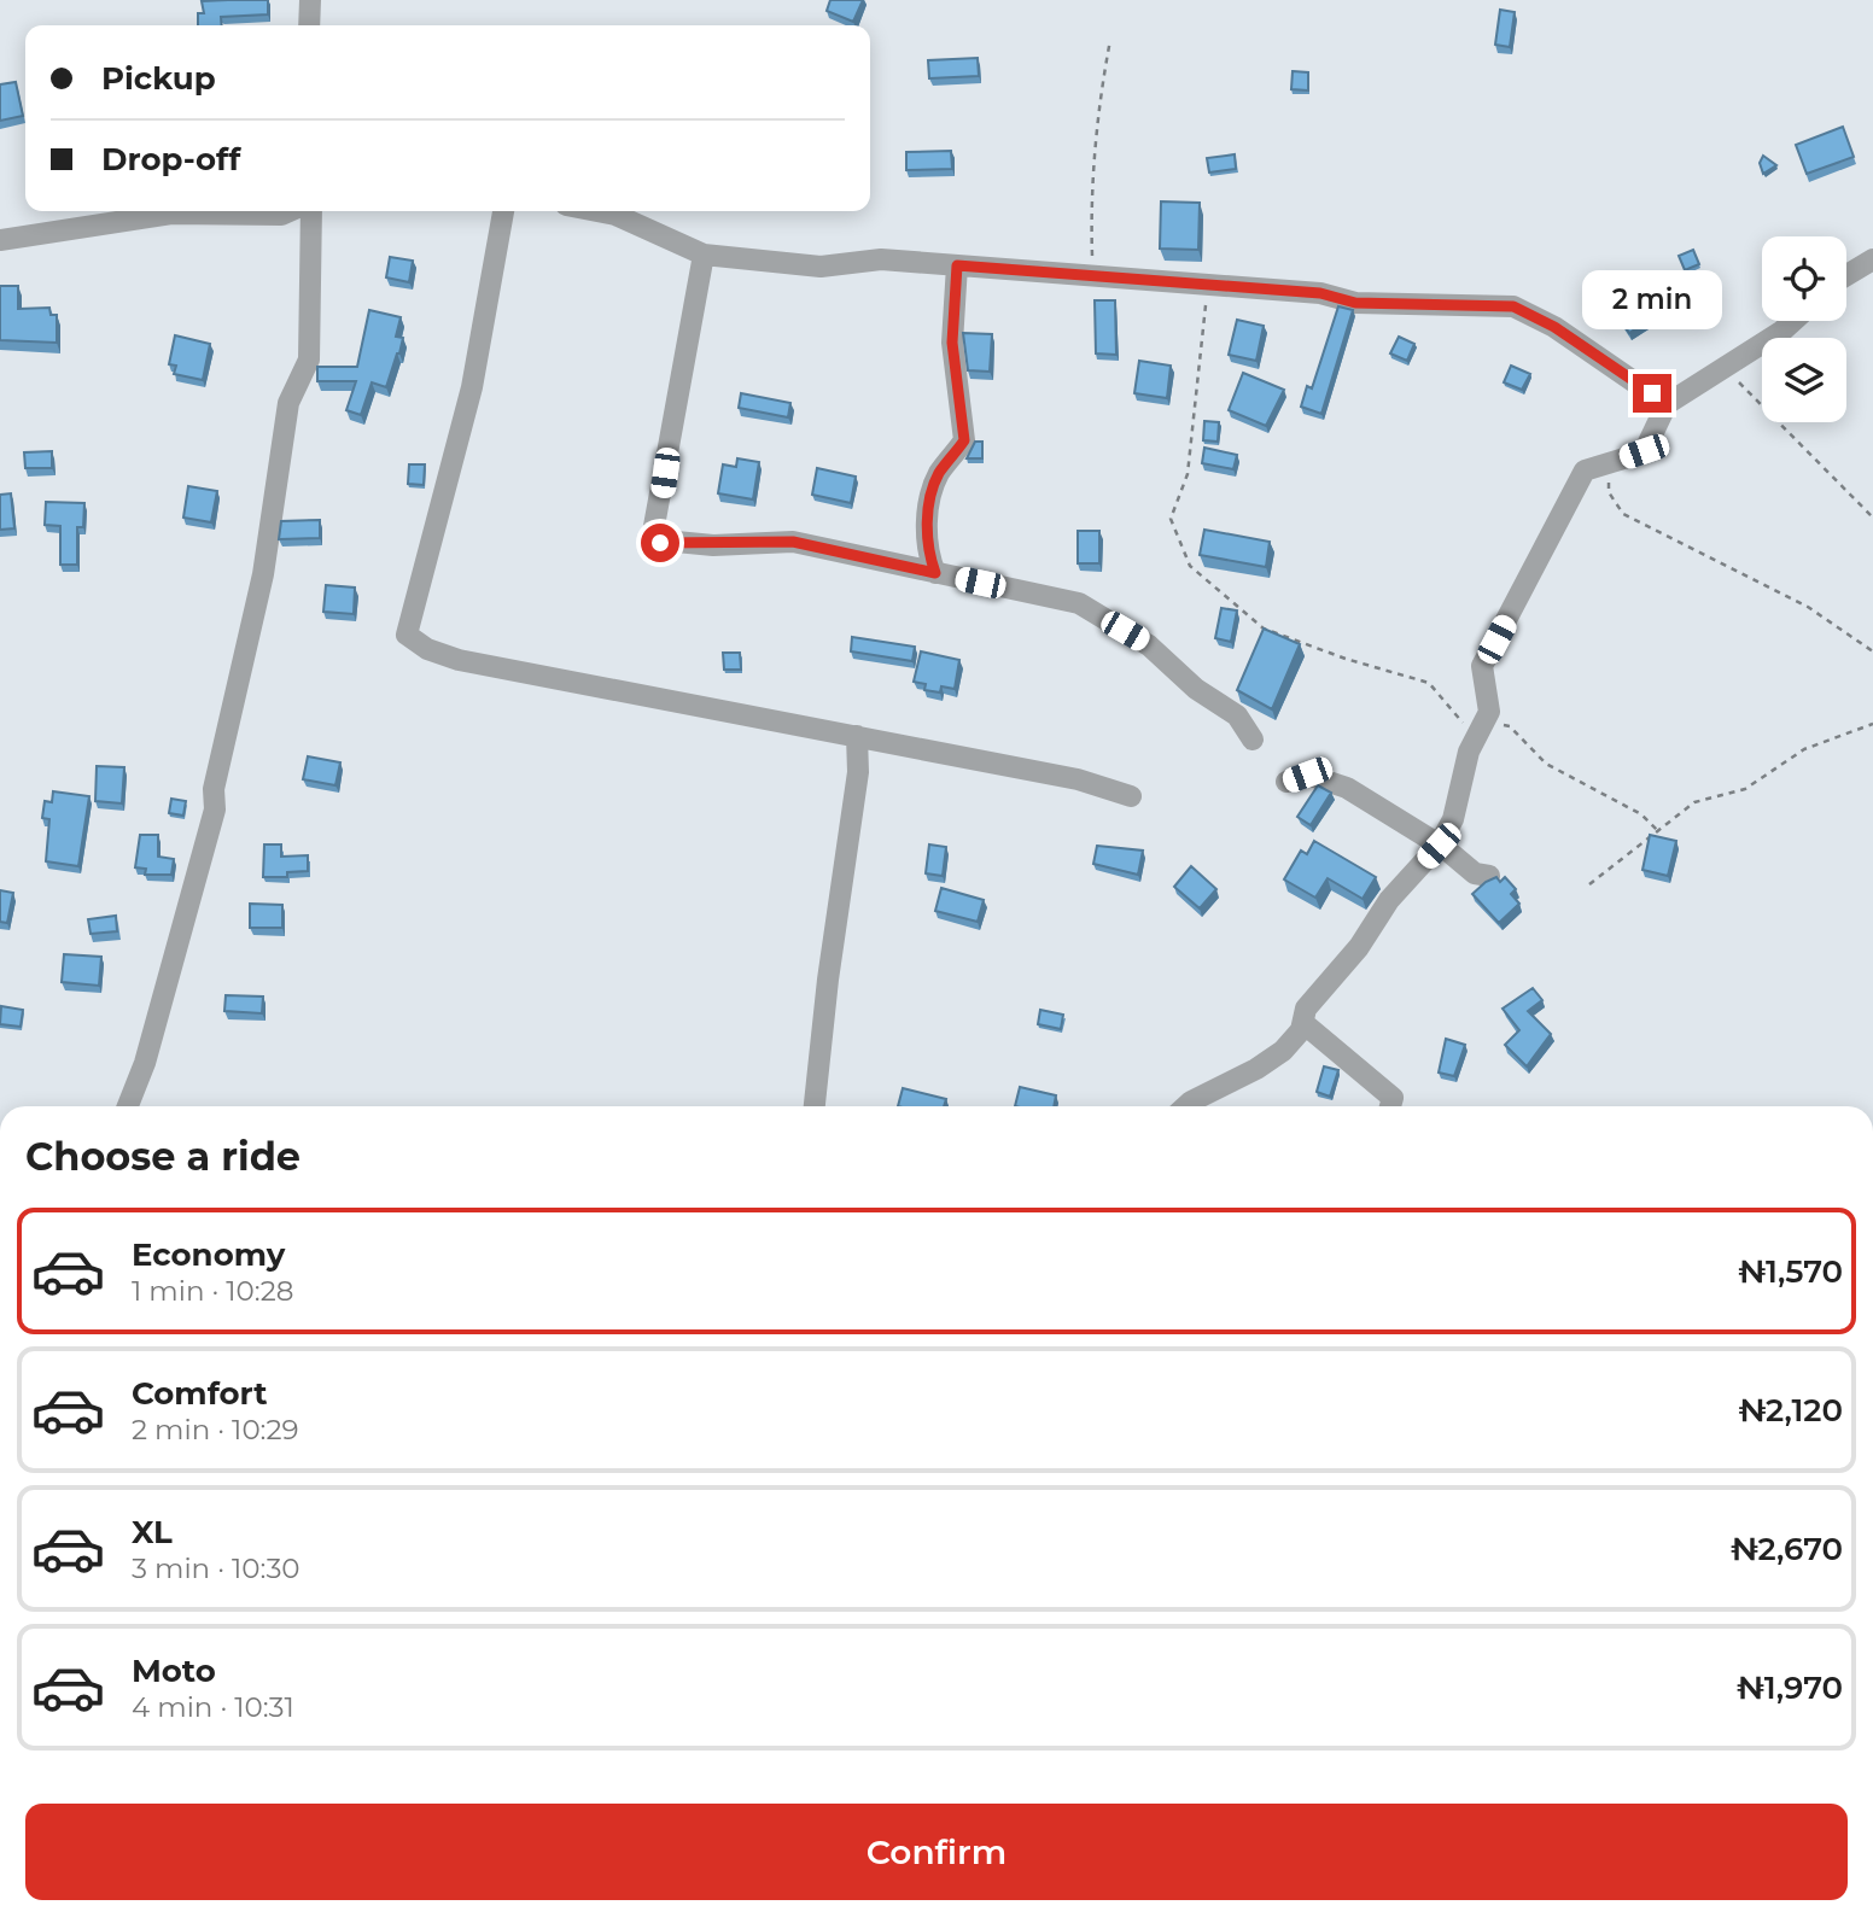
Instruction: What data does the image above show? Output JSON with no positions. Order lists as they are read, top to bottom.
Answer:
{
  "page": {
    "banner": ["Pickup", "Drop-off"],
    "bubble": "2 min",
    "heading": "Choose a ride",
    "list": [
      {
        "name": "Economy",
        "note": "1 min · 10:28",
        "value": "₦1,570"
      },
      {
        "name": "Comfort",
        "note": "2 min · 10:29",
        "value": "₦2,120"
      },
      {
        "name": "XL",
        "note": "3 min · 10:30",
        "value": "₦2,670"
      },
      {
        "name": "Moto",
        "note": "4 min · 10:31",
        "value": "₦1,970"
      }
    ],
    "buttons": "Confirm"
  }
}
